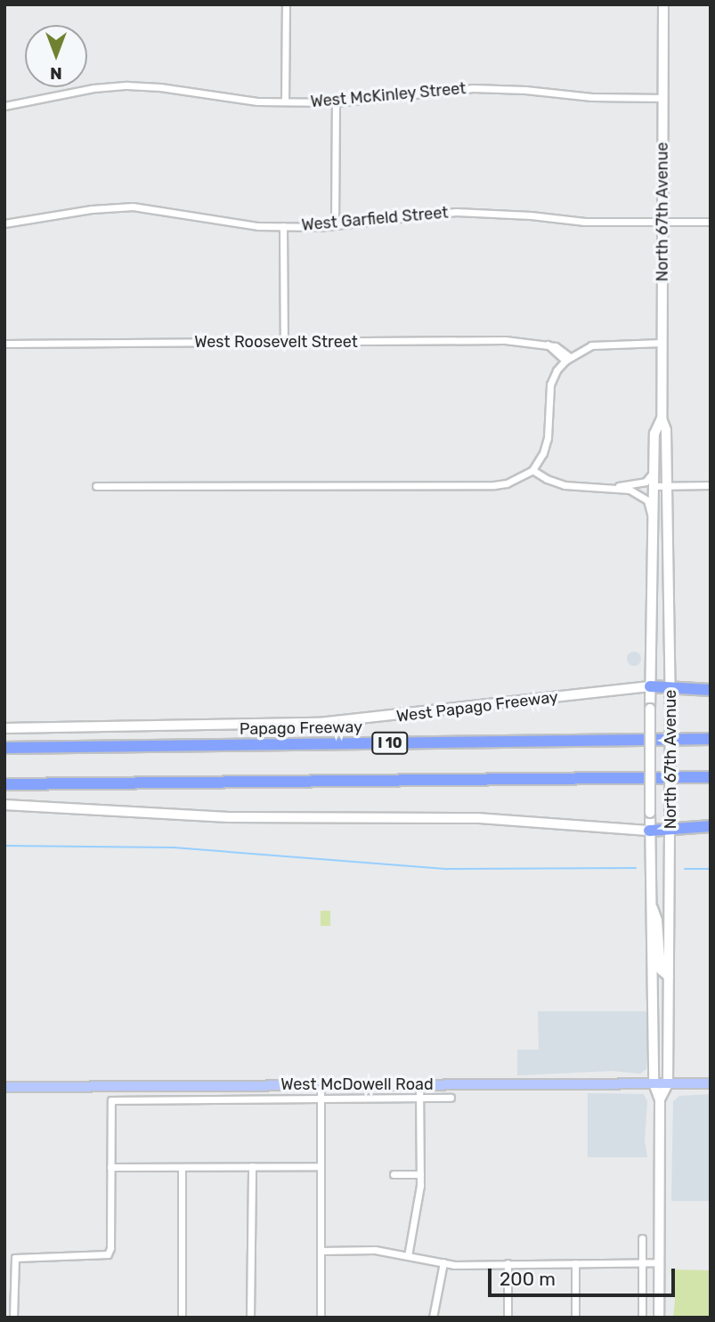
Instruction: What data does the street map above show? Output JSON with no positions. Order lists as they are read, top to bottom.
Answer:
{
  "streets": {
    "highway": ["Papago Freeway", "I 10"],
    "main road": ["North 67th Avenue", "West Papago Freeway", "West McDowell Road"],
    "street": ["West McKinley Street", "West Garfield Street", "West Roosevelt Street"]
  },
  "crossings": [
    ["West McKinley Street", "North 67th Avenue"],
    ["North 67th Avenue", "West Garfield Street"],
    ["North 67th Avenue", "West Papago Freeway"],
    ["North 67th Avenue", "West McDowell Road"]
  ],
  "scale_bar": "200 m",
  "north": "bottom"
}
